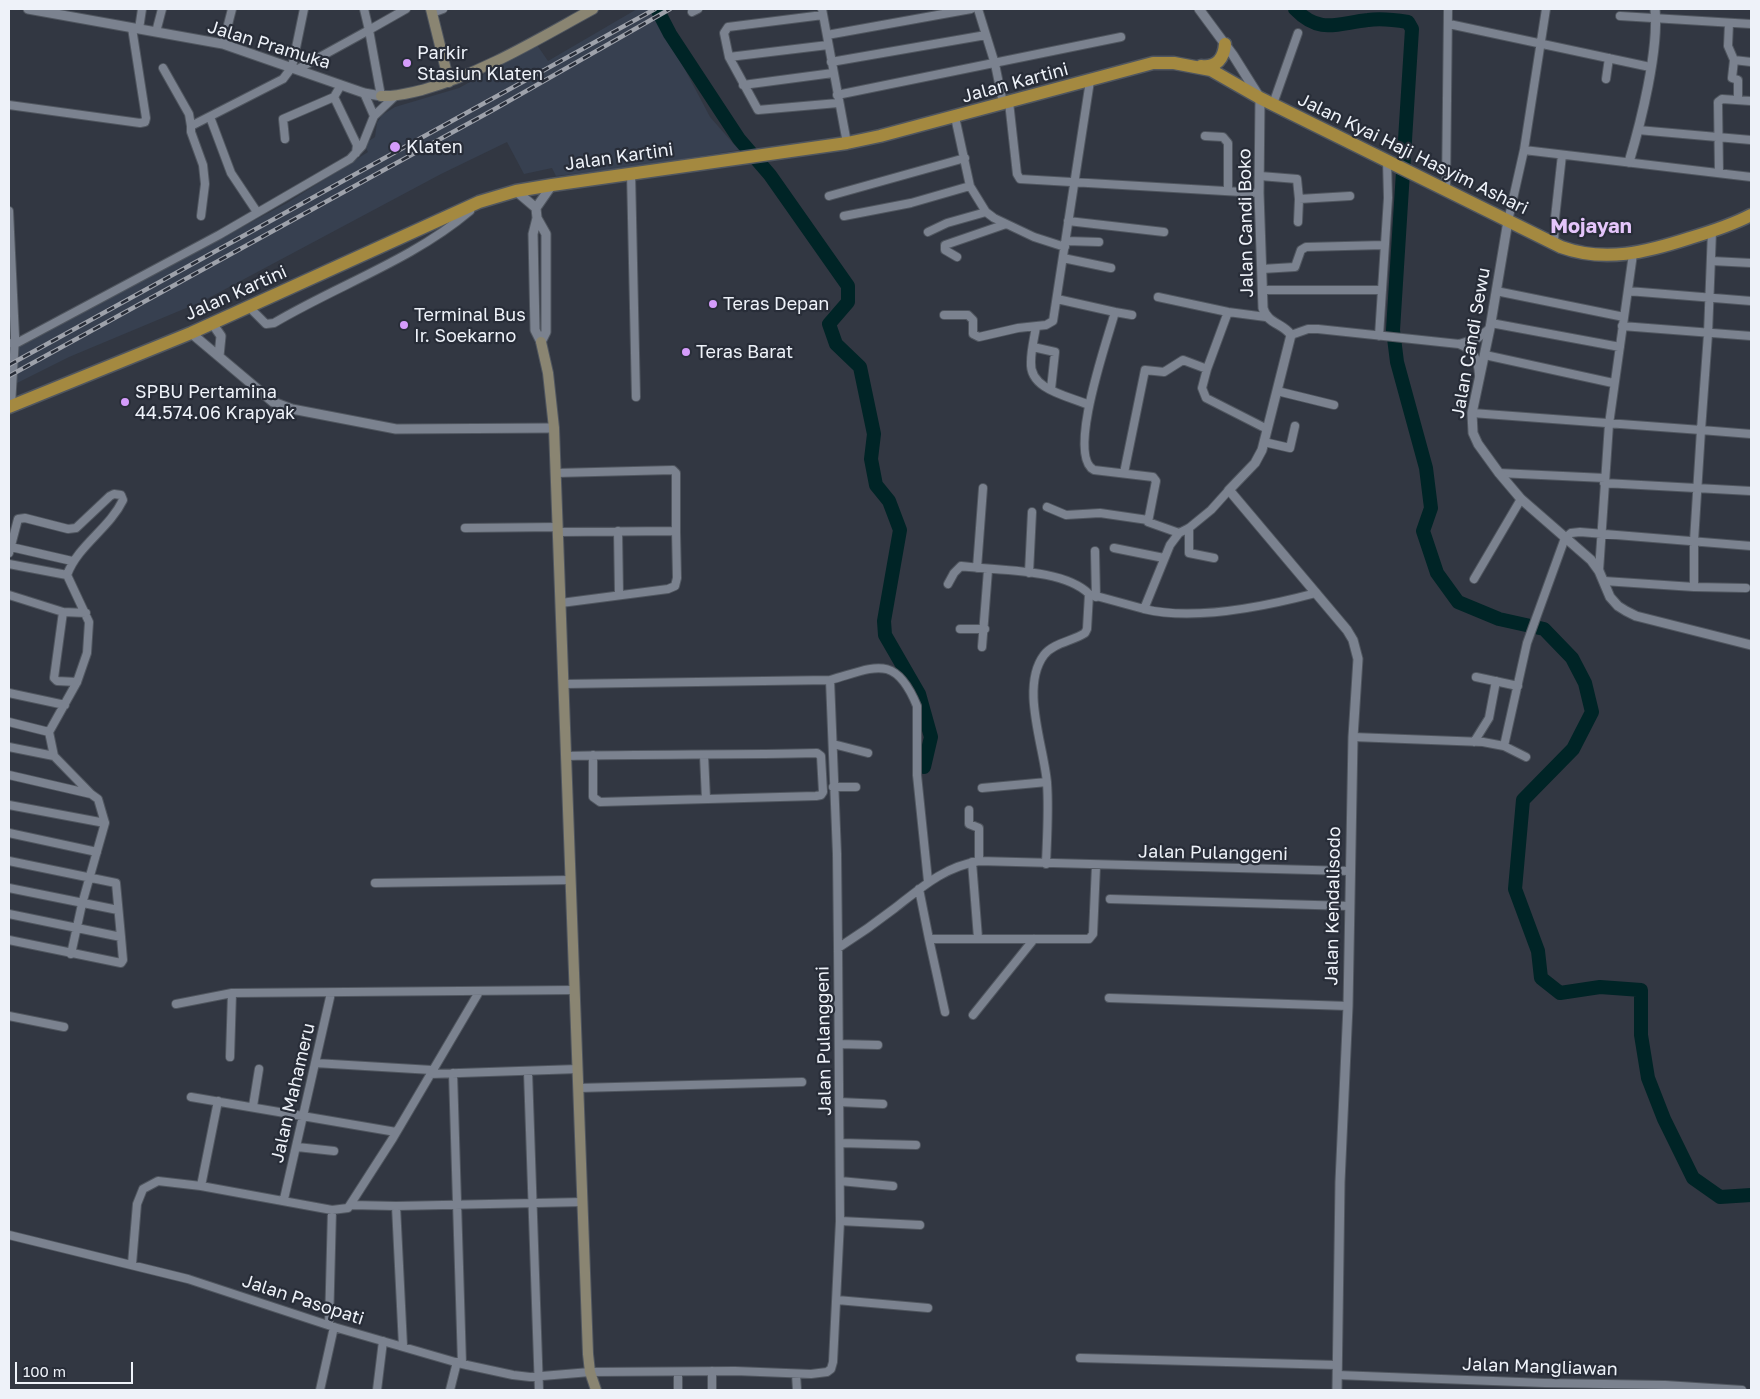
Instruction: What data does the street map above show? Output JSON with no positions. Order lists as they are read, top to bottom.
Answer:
{
  "streets": {
    "highway": ["Jalan Kartini", "Jalan Kyai Haji Hasyim Ashari"],
    "street": [
      "Jalan Pramuka",
      "Jalan Candi Boko",
      "Jalan Candi Sewu",
      "Jalan Pulanggeni",
      "Jalan Kendalisodo",
      "Jalan Mahameru",
      "Jalan Pasopati",
      "Jalan Mangliawan"
    ]
  },
  "crossings": [
    ["Jalan Kartini", "Jalan Kyai Haji Hasyim Ashari"],
    ["Jalan Kartini", "Jalan Candi Boko"],
    ["Jalan Kyai Haji Hasyim Ashari", "Jalan Candi Boko"],
    ["Jalan Kyai Haji Hasyim Ashari", "Jalan Candi Sewu"],
    ["Jalan Pulanggeni", "Jalan Kendalisodo"],
    ["Jalan Pulanggeni", "Jalan Pasopati"],
    ["Jalan Kendalisodo", "Jalan Mangliawan"]
  ],
  "districts": ["Mojayan"],
  "places": [
    "Parkir Stasiun Klaten",
    "Klaten",
    "Teras Depan",
    "Terminal Bus Ir. Soekarno",
    "Teras Barat",
    "SPBU Pertamina 44.574.06 Krapyak"
  ],
  "scale_bar": "100 m"
}
